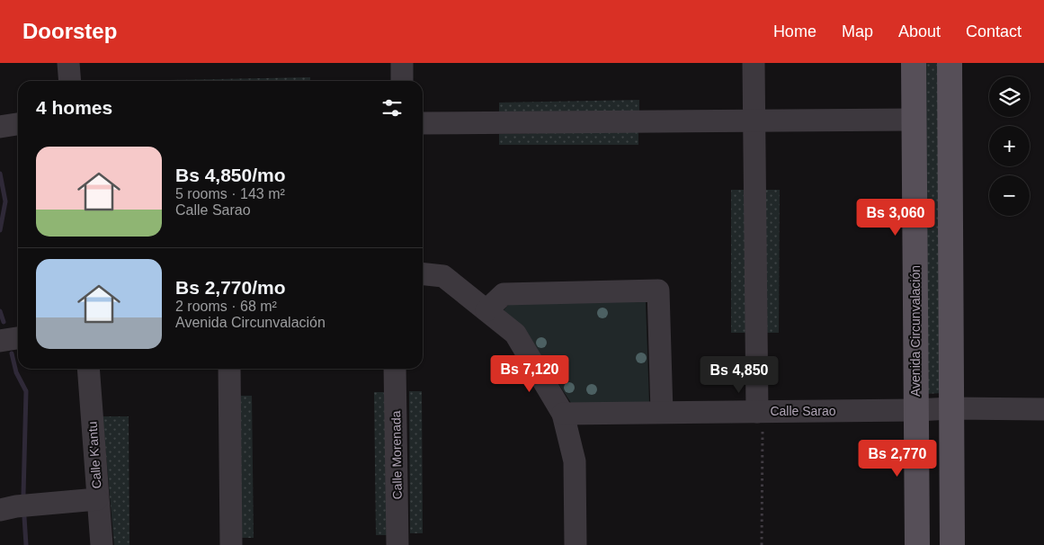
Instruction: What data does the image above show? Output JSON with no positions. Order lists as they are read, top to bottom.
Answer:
{
  "streets": {
    "main road": ["Avenida Circunvalación"],
    "street": ["Calle Sarao", "Calle K'antu", "Calle Morenada"]
  },
  "crossings": [
    ["Avenida Circunvalación", "Calle Sarao"]
  ],
  "page": {
    "header": "Doorstep",
    "nav": [
      "Home",
      "Map",
      "About",
      "Contact"
    ],
    "map_buttons": ["+", "−"],
    "heading": "4 homes",
    "list": [
      {
        "name": "Bs 4,850/mo",
        "note": "5 rooms · 143 m² · Calle Sarao"
      },
      {
        "name": "Bs 2,770/mo",
        "note": "2 rooms · 68 m² · Avenida Circunvalación"
      }
    ],
    "price": [
      "Bs 3,060",
      "Bs 7,120",
      "Bs 4,850",
      "Bs 2,770"
    ]
  }
}
